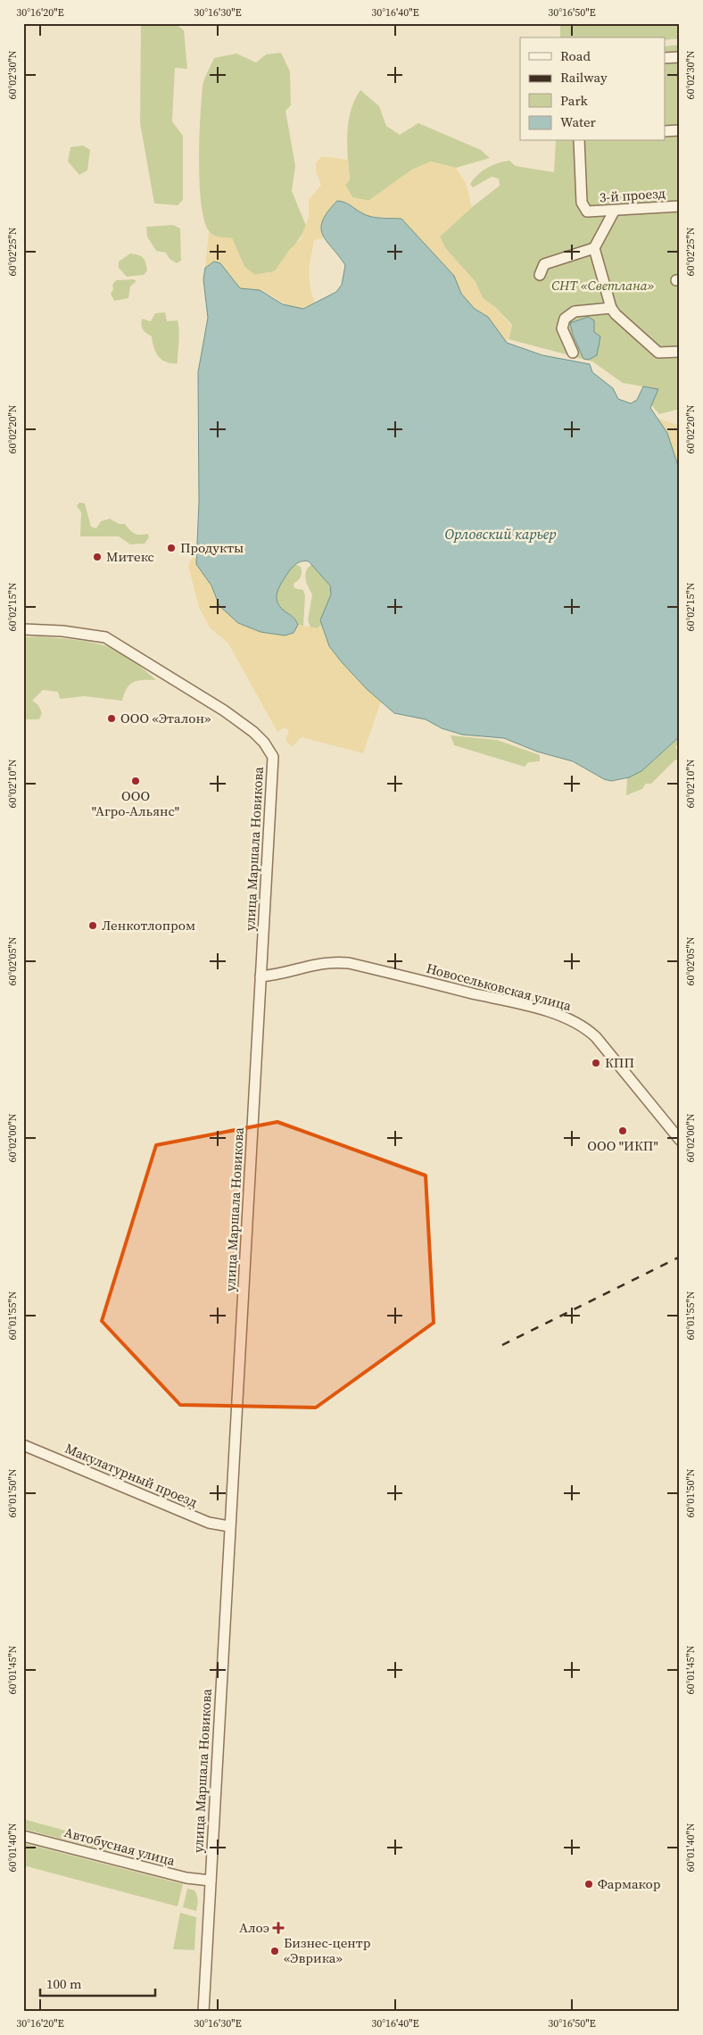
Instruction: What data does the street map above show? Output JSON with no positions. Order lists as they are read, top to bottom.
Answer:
{
  "streets": {
    "street": [
      "3-й проезд",
      "улица Маршала Новикова",
      "Новосельковская улица",
      "Макулатурный проезд",
      "Автобусная улица"
    ]
  },
  "crossings": [
    ["улица Маршала Новикова", "Новосельковская улица"],
    ["улица Маршала Новикова", "Макулатурный проезд"],
    ["улица Маршала Новикова", "Автобусная улица"]
  ],
  "water": ["Орловский карьер"],
  "parks": ["СНТ «Светлана»"],
  "places": {
    "other": [
      "Продукты",
      "Митекс",
      "ООО «Эталон»",
      "ООО \"Агро-Альянс\"",
      "Ленкотлопром",
      "КПП",
      "ООО \"ИКП\"",
      "Фармакор",
      "Бизнес-центр «Эврика»"
    ],
    "health": ["Алоэ"]
  },
  "legend": [
    "Road",
    "Railway",
    "Park",
    "Water"
  ],
  "scale_bar": "100 m",
  "coordinates": [
    "30°16'20\"E",
    "30°16'30\"E",
    "30°16'40\"E",
    "30°16'50\"E",
    "60°02'30\"N",
    "60°02'25\"N",
    "60°02'20\"N",
    "60°02'15\"N",
    "60°02'10\"N",
    "60°02'05\"N",
    "60°02'00\"N",
    "60°01'55\"N",
    "60°01'50\"N",
    "60°01'45\"N",
    "60°01'40\"N"
  ]
}
